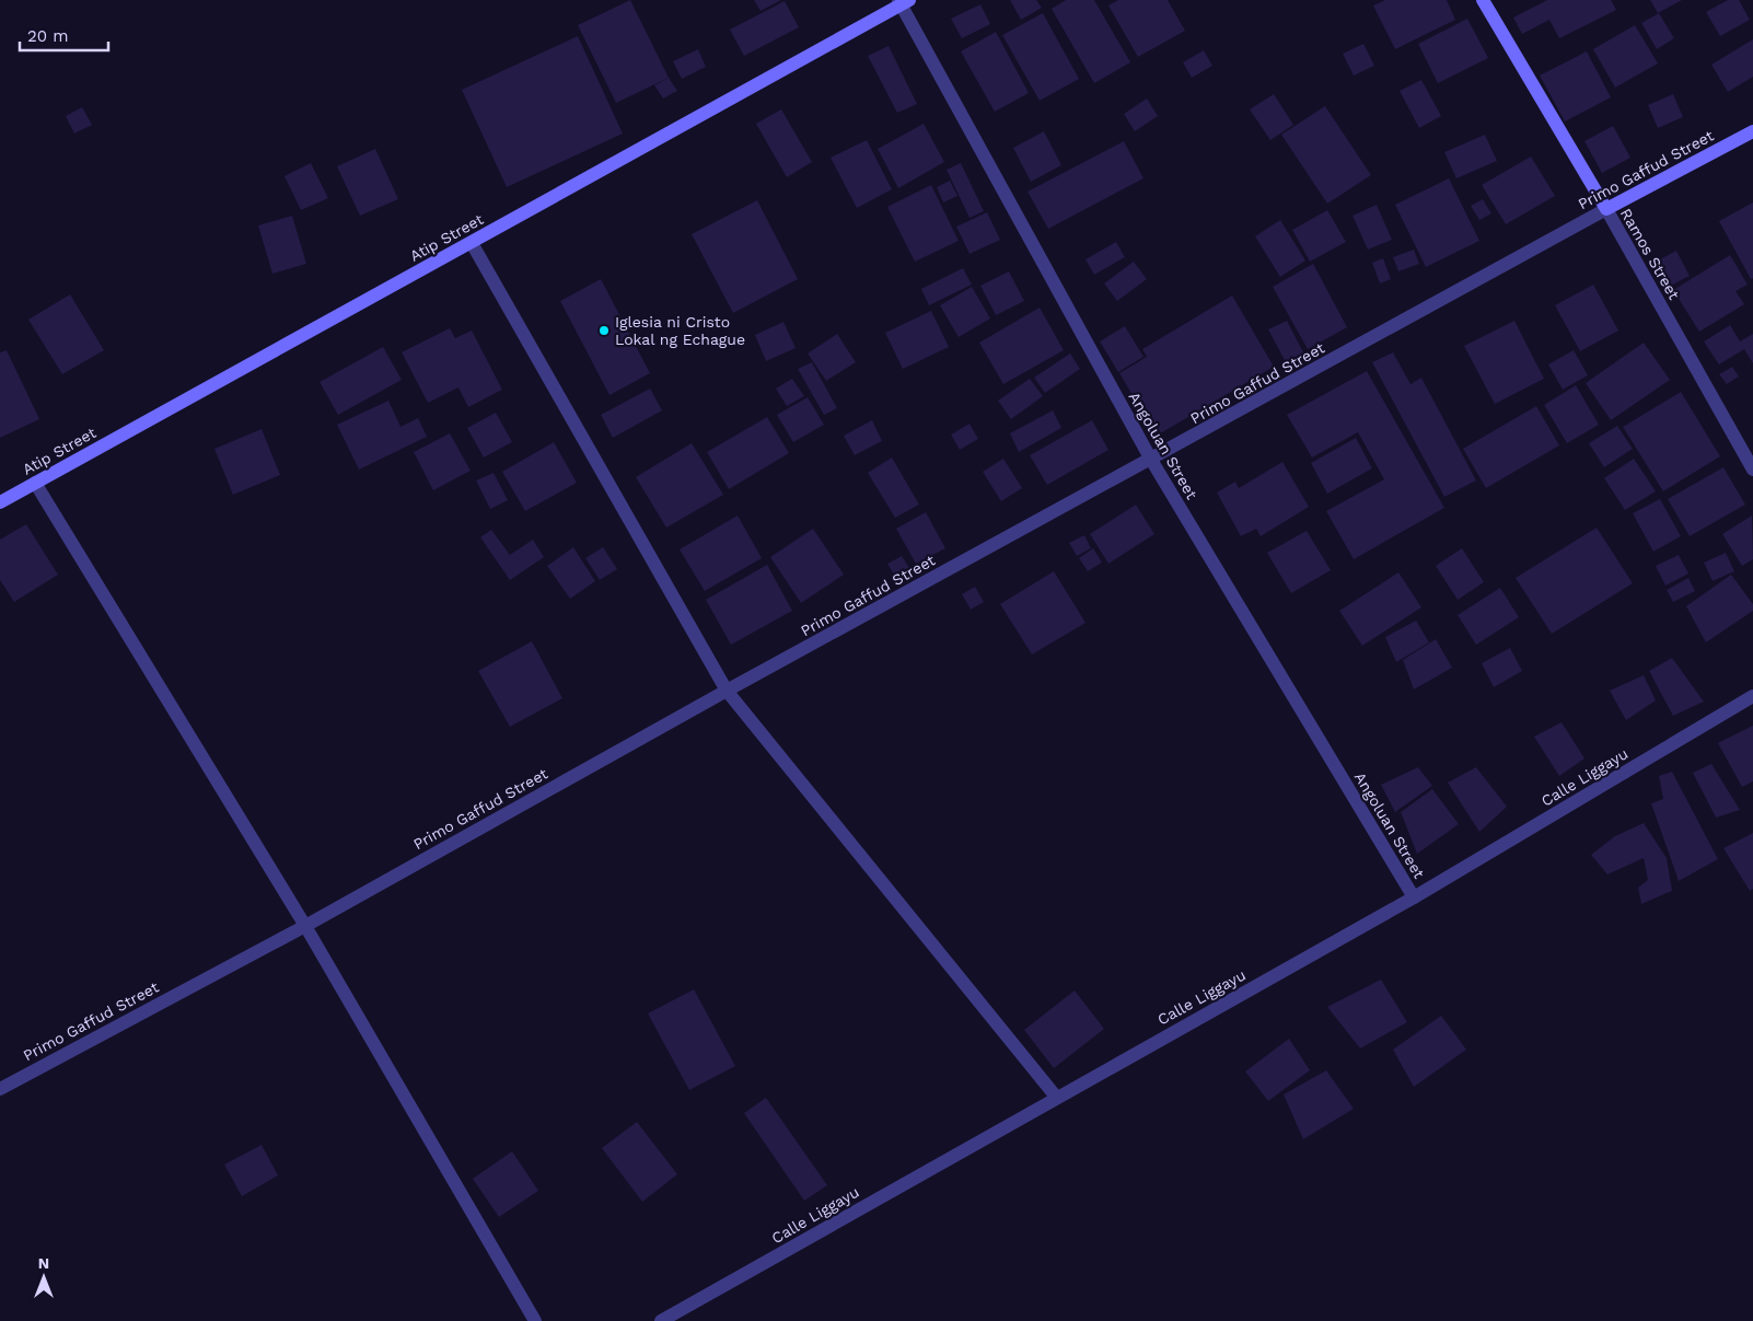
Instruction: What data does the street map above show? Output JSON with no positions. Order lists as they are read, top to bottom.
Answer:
{
  "streets": {
    "main road": ["Primo Gaffud Street", "Atip Street", "Ramos Street"],
    "street": ["Angoluan Street", "Calle Liggayu"]
  },
  "crossings": [
    ["Primo Gaffud Street", "Ramos Street"],
    ["Primo Gaffud Street", "Angoluan Street"],
    ["Atip Street", "Angoluan Street"],
    ["Angoluan Street", "Calle Liggayu"]
  ],
  "places": ["Iglesia ni Cristo Lokal ng Echague"],
  "scale_bar": "20 m",
  "north": "top"
}
